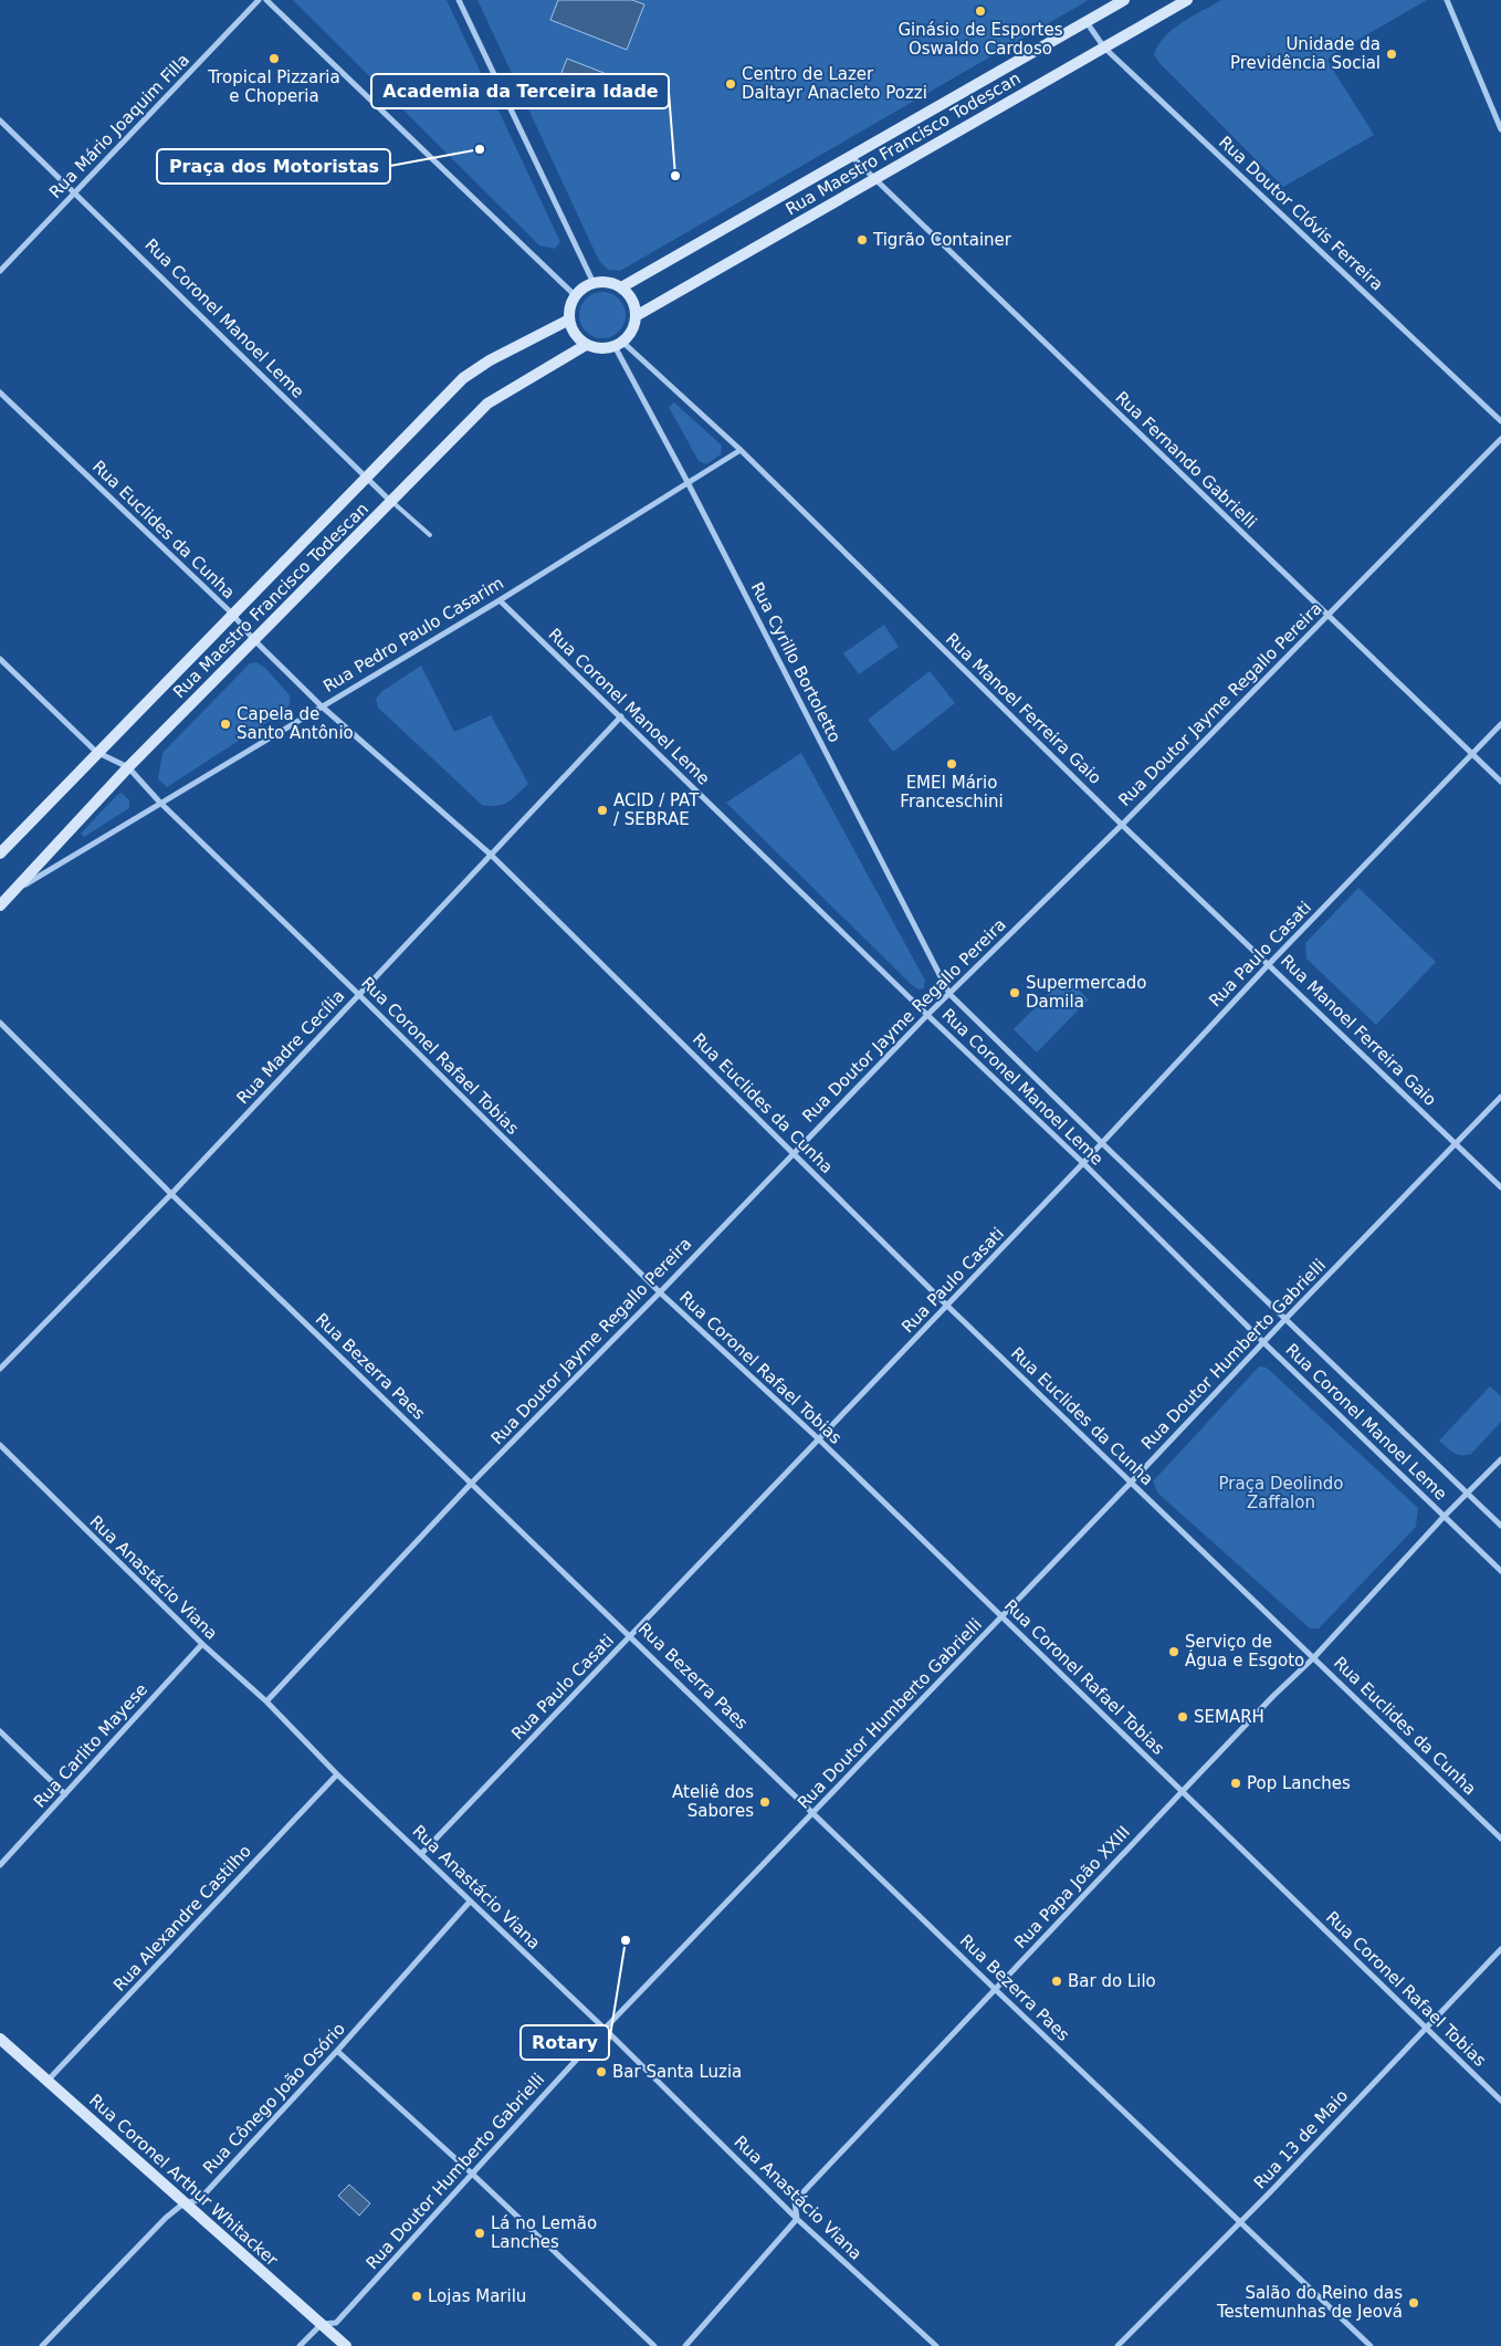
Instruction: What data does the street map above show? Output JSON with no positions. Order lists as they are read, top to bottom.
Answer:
{
  "streets": {
    "main road": ["Rua Maestro Francisco Todescan", "Rua Coronel Arthur Whitacker"],
    "street": [
      "Rua Mário Joaquim Filla",
      "Rua Doutor Clóvis Ferreira",
      "Rua Coronel Manoel Leme",
      "Rua Fernando Gabrielli",
      "Rua Euclides da Cunha",
      "Rua Pedro Paulo Casarim",
      "Rua Cyrillo Bortoletto",
      "Rua Doutor Jayme Regallo Pereira",
      "Rua Manoel Ferreira Gaio",
      "Rua Paulo Casati",
      "Rua Madre Cecília",
      "Rua Coronel Rafael Tobias",
      "Rua Doutor Humberto Gabrielli",
      "Rua Bezerra Paes",
      "Rua Anastácio Viana",
      "Rua Carlito Mayese",
      "Rua Papa João XXIII",
      "Rua Alexandre Castilho",
      "Rua Cônego João Osório",
      "Rua 13 de Maio"
    ]
  },
  "crossings": [
    ["Rua Mário Joaquim Filla", "Rua Coronel Manoel Leme"],
    ["Rua Maestro Francisco Todescan", "Rua Doutor Clóvis Ferreira"],
    ["Rua Maestro Francisco Todescan", "Rua Coronel Manoel Leme"],
    ["Rua Maestro Francisco Todescan", "Rua Fernando Gabrielli"],
    ["Rua Maestro Francisco Todescan", "Rua Euclides da Cunha"],
    ["Rua Maestro Francisco Todescan", "Rua Pedro Paulo Casarim"],
    ["Rua Maestro Francisco Todescan", "Rua Cyrillo Bortoletto"],
    ["Rua Maestro Francisco Todescan", "Rua Manoel Ferreira Gaio"],
    ["Rua Maestro Francisco Todescan", "Rua Coronel Rafael Tobias"],
    ["Rua Coronel Manoel Leme", "Rua Pedro Paulo Casarim"],
    ["Rua Coronel Manoel Leme", "Rua Cyrillo Bortoletto"],
    ["Rua Coronel Manoel Leme", "Rua Doutor Jayme Regallo Pereira"],
    ["Rua Coronel Manoel Leme", "Rua Paulo Casati"],
    ["Rua Coronel Manoel Leme", "Rua Madre Cecília"],
    ["Rua Coronel Manoel Leme", "Rua Doutor Humberto Gabrielli"],
    ["Rua Coronel Manoel Leme", "Rua Papa João XXIII"],
    ["Rua Fernando Gabrielli", "Rua Doutor Jayme Regallo Pereira"],
    ["Rua Fernando Gabrielli", "Rua Paulo Casati"],
    ["Rua Euclides da Cunha", "Rua Pedro Paulo Casarim"],
    ["Rua Euclides da Cunha", "Rua Doutor Jayme Regallo Pereira"],
    ["Rua Euclides da Cunha", "Rua Paulo Casati"],
    ["Rua Euclides da Cunha", "Rua Madre Cecília"],
    ["Rua Euclides da Cunha", "Rua Doutor Humberto Gabrielli"],
    ["Rua Euclides da Cunha", "Rua Papa João XXIII"],
    ["Rua Pedro Paulo Casarim", "Rua Cyrillo Bortoletto"],
    ["Rua Pedro Paulo Casarim", "Rua Manoel Ferreira Gaio"],
    ["Rua Pedro Paulo Casarim", "Rua Coronel Rafael Tobias"],
    ["Rua Cyrillo Bortoletto", "Rua Doutor Jayme Regallo Pereira"],
    ["Rua Cyrillo Bortoletto", "Rua Manoel Ferreira Gaio"],
    ["Rua Doutor Jayme Regallo Pereira", "Rua Manoel Ferreira Gaio"],
    ["Rua Doutor Jayme Regallo Pereira", "Rua Coronel Rafael Tobias"],
    ["Rua Doutor Jayme Regallo Pereira", "Rua Bezerra Paes"],
    ["Rua Doutor Jayme Regallo Pereira", "Rua Anastácio Viana"],
    ["Rua Manoel Ferreira Gaio", "Rua Paulo Casati"],
    ["Rua Manoel Ferreira Gaio", "Rua Doutor Humberto Gabrielli"],
    ["Rua Paulo Casati", "Rua Coronel Rafael Tobias"],
    ["Rua Paulo Casati", "Rua Bezerra Paes"],
    ["Rua Paulo Casati", "Rua Anastácio Viana"],
    ["Rua Madre Cecília", "Rua Coronel Rafael Tobias"],
    ["Rua Madre Cecília", "Rua Bezerra Paes"],
    ["Rua Coronel Rafael Tobias", "Rua Doutor Humberto Gabrielli"],
    ["Rua Coronel Rafael Tobias", "Rua Papa João XXIII"],
    ["Rua Coronel Rafael Tobias", "Rua 13 de Maio"],
    ["Rua Doutor Humberto Gabrielli", "Rua Bezerra Paes"],
    ["Rua Doutor Humberto Gabrielli", "Rua Anastácio Viana"],
    ["Rua Doutor Humberto Gabrielli", "Rua Coronel Arthur Whitacker"],
    ["Rua Bezerra Paes", "Rua Papa João XXIII"],
    ["Rua Bezerra Paes", "Rua 13 de Maio"],
    ["Rua Anastácio Viana", "Rua Carlito Mayese"],
    ["Rua Anastácio Viana", "Rua Papa João XXIII"],
    ["Rua Anastácio Viana", "Rua Alexandre Castilho"],
    ["Rua Anastácio Viana", "Rua Cônego João Osório"],
    ["Rua Alexandre Castilho", "Rua Coronel Arthur Whitacker"],
    ["Rua Cônego João Osório", "Rua Coronel Arthur Whitacker"]
  ],
  "parks": ["Praça Deolindo Zaffalon"],
  "places": [
    "Ginásio de Esportes Oswaldo Cardoso",
    "Unidade da Previdência Social",
    "Tropical Pizzaria e Choperia",
    "Centro de Lazer Daltayr Anacleto Pozzi",
    "Praça dos Motoristas",
    "Academia da Terceira Idade",
    "Tigrão Container",
    "Capela de Santo Antônio",
    "EMEI Mário Franceschini",
    "ACID / PAT / SEBRAE",
    "Supermercado Damila",
    "Serviço de Água e Esgoto",
    "SEMARH",
    "Pop Lanches",
    "Ateliê dos Sabores",
    "Rotary",
    "Bar do Lilo",
    "Bar Santa Luzia",
    "Lá no Lemão Lanches",
    "Lojas Marilu",
    "Salão do Reino das Testemunhas de Jeová"
  ]
}
